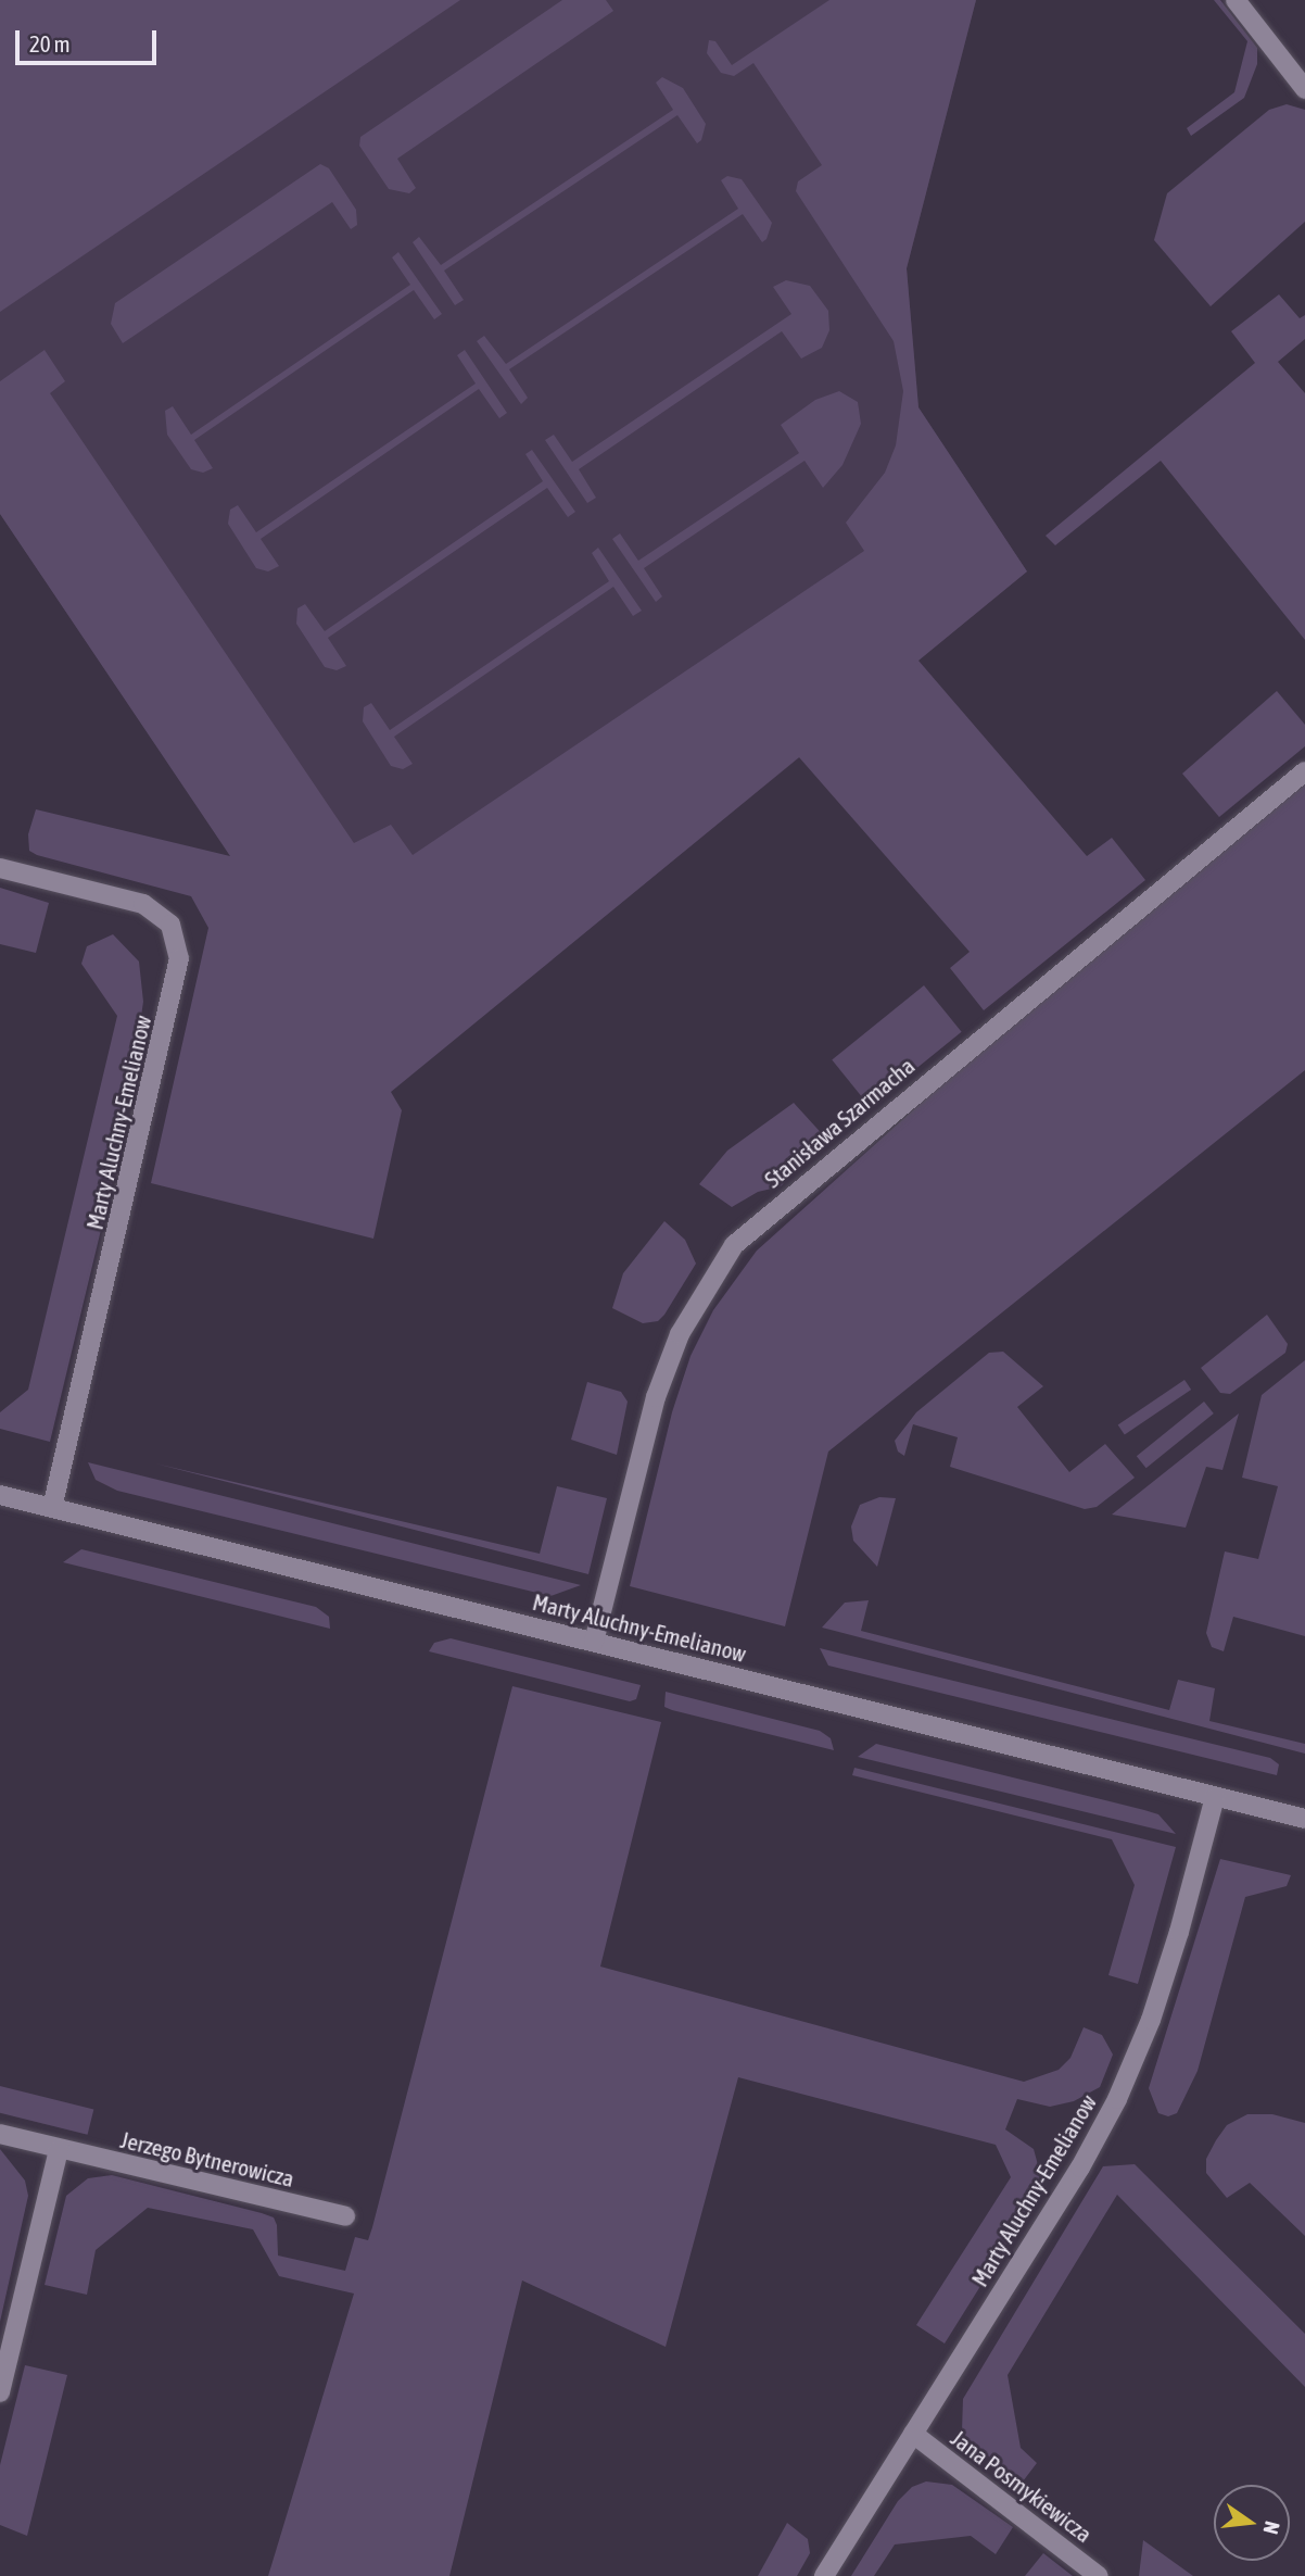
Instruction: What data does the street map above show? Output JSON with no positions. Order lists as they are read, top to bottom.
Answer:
{
  "streets": {
    "street": [
      "Marty Aluchny-Emelianow",
      "Stanisława Szarmacha",
      "Jerzego Bytnerowicza",
      "Jana Posmykiewicza"
    ]
  },
  "crossings": [
    ["Marty Aluchny-Emelianow", "Stanisława Szarmacha"],
    ["Marty Aluchny-Emelianow", "Jana Posmykiewicza"]
  ],
  "scale_bar": "20 m",
  "north": "right"
}
